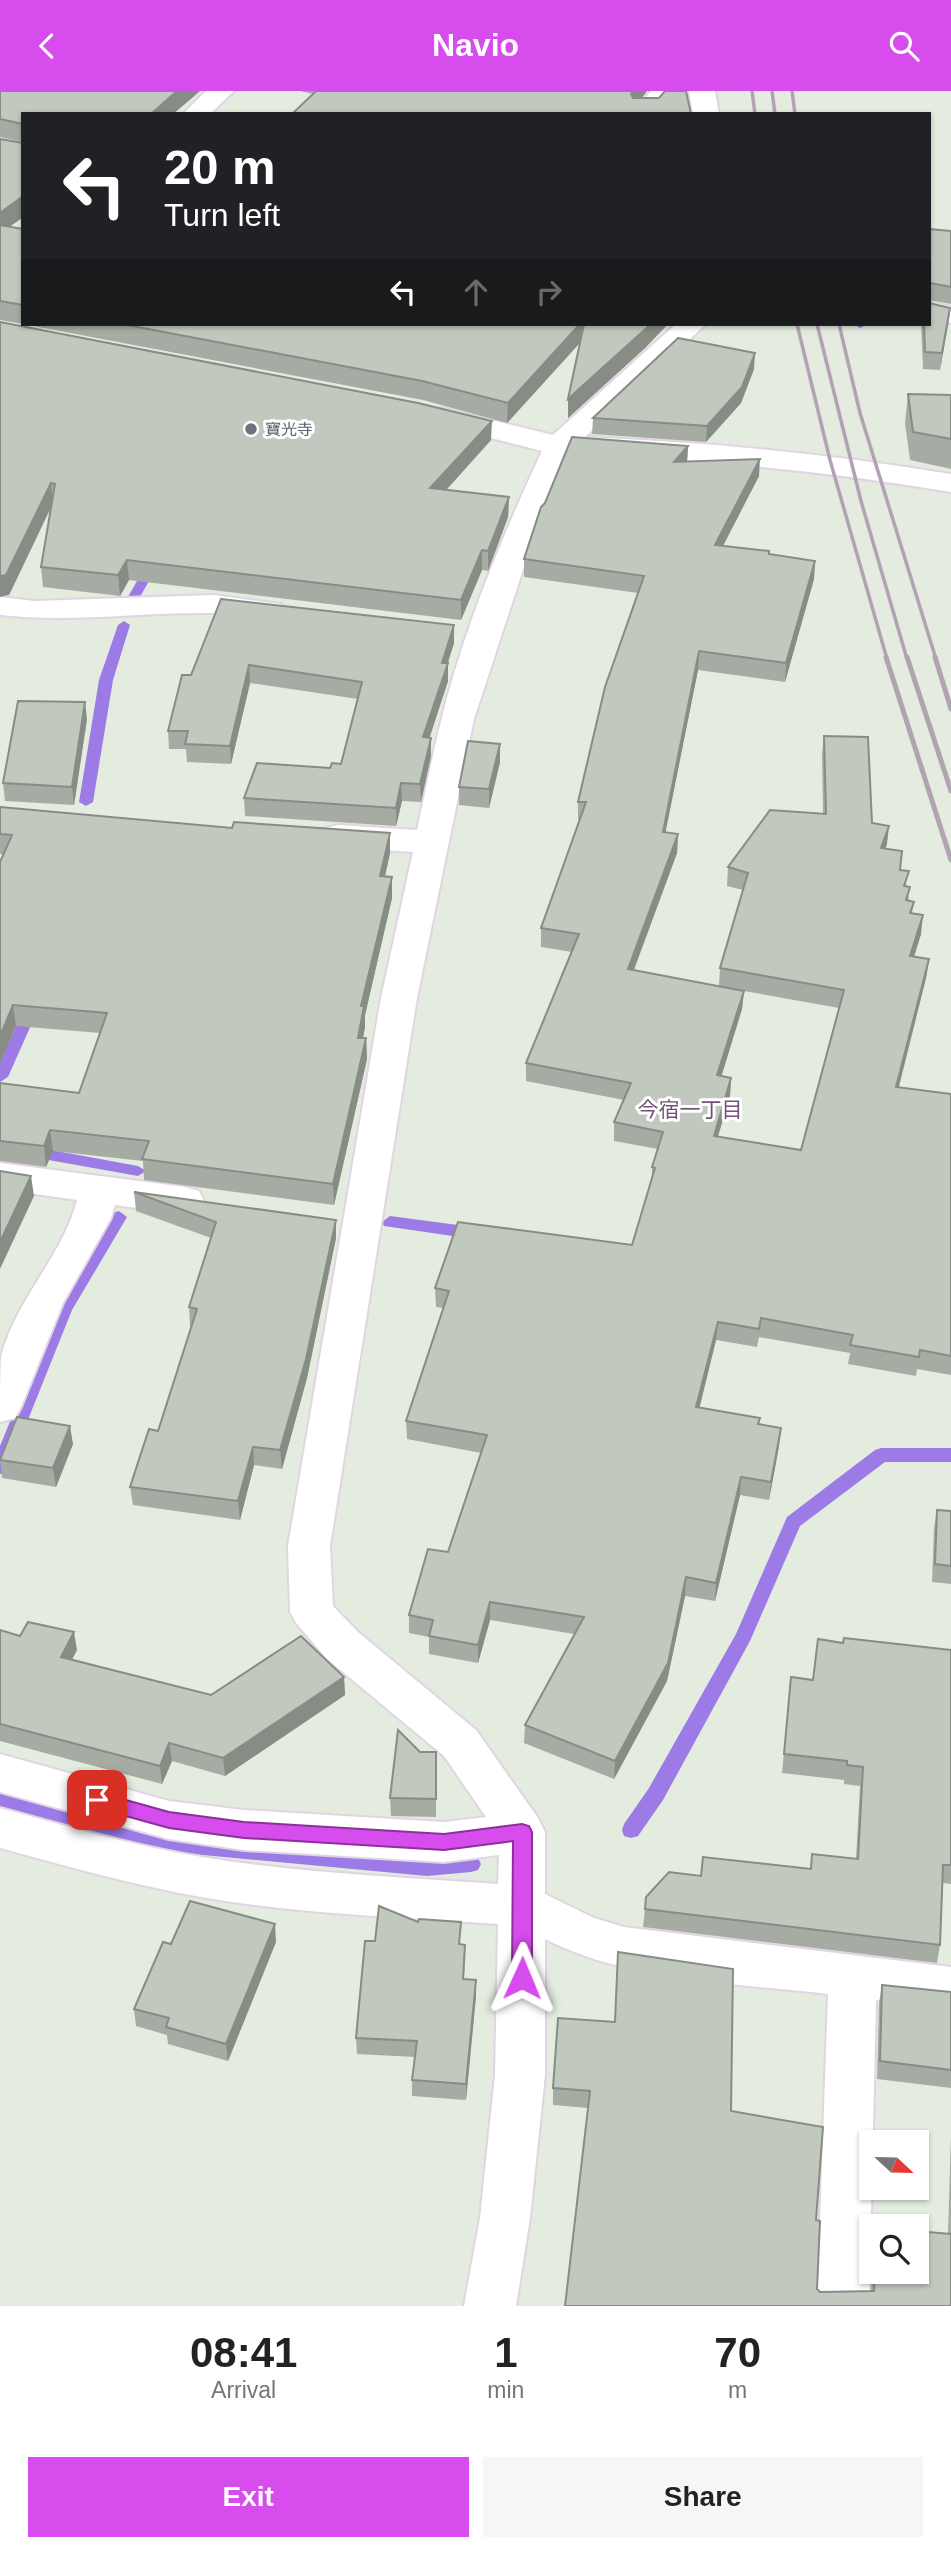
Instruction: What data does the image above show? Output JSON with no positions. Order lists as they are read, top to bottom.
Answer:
{
  "districts": ["今宿一丁目"],
  "places": ["寶光寺"],
  "north": "right",
  "page": {
    "header": "Navio",
    "turn": ["20 m", "Turn left"],
    "eta": [
      "08:41",
      "Arrival",
      "1",
      "min",
      "70",
      "m"
    ],
    "buttons": ["Exit", "Share"]
  }
}
